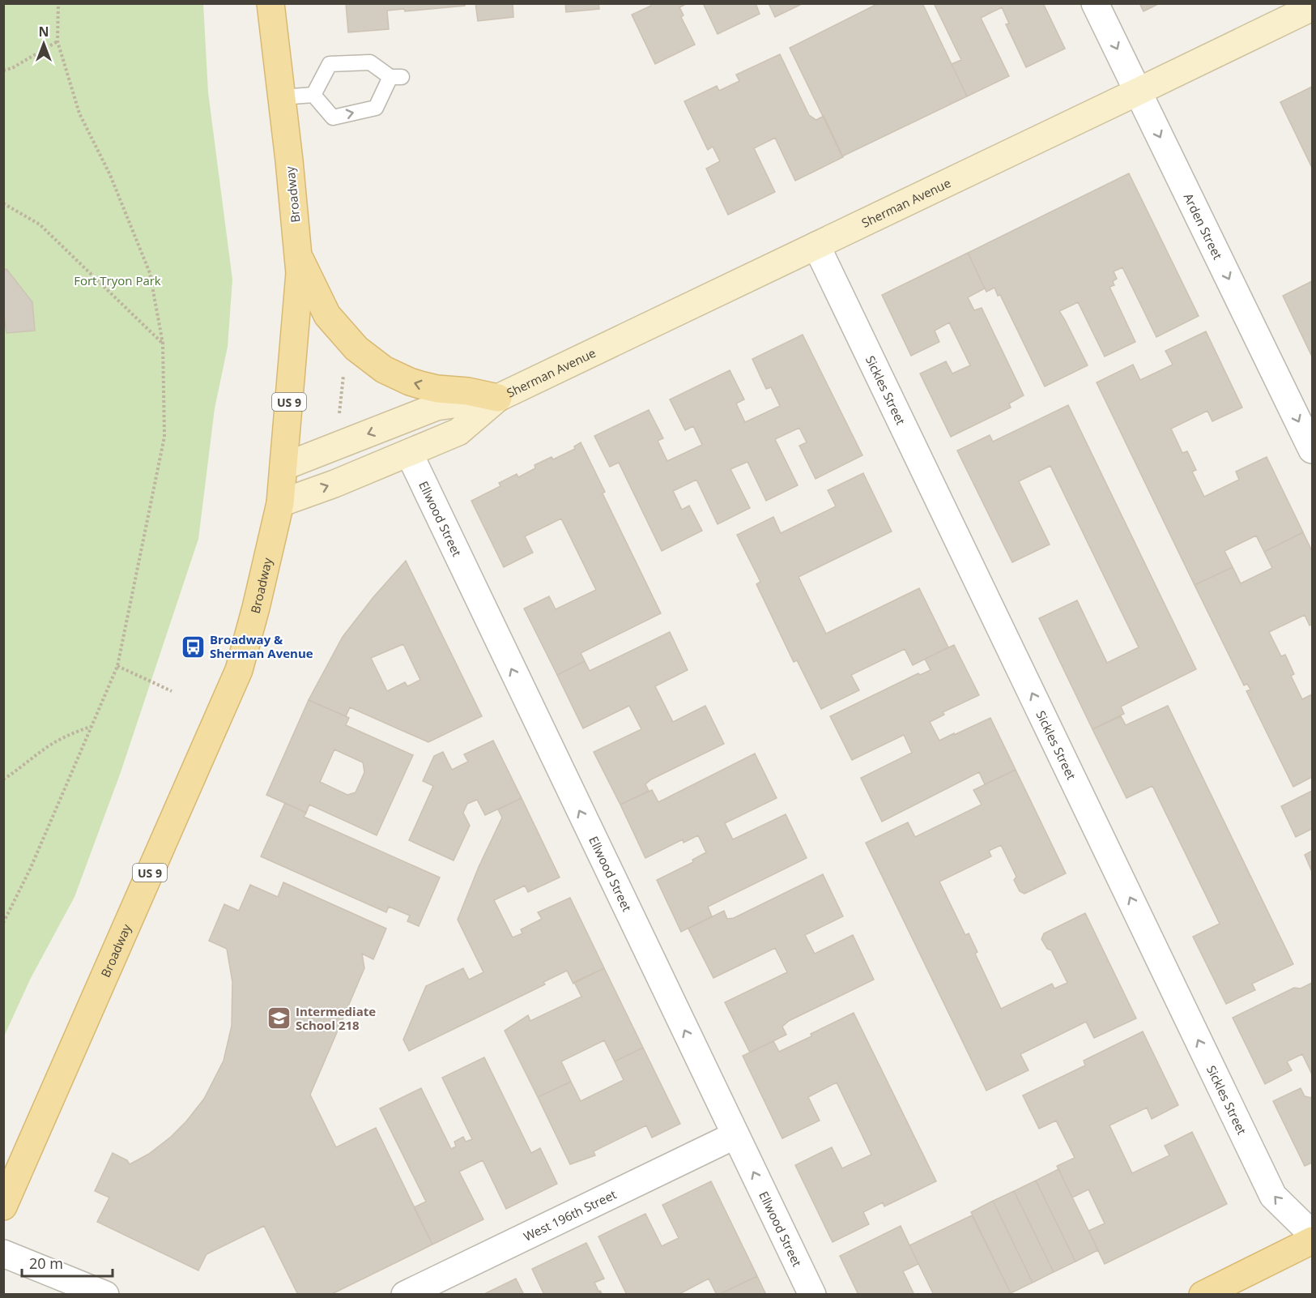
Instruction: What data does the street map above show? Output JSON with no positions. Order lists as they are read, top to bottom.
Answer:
{
  "streets": {
    "main road": ["Broadway", "Sherman Avenue", "US 9"],
    "street": [
      "Arden Street",
      "Sickles Street",
      "Ellwood Street",
      "West 196th Street"
    ]
  },
  "crossings": [
    ["Broadway", "Sherman Avenue"],
    ["Sherman Avenue", "Arden Street"],
    ["Sherman Avenue", "Sickles Street"],
    ["Sherman Avenue", "Ellwood Street"],
    ["Ellwood Street", "West 196th Street"]
  ],
  "one_way": ["Arden Street", "Sickles Street", "Ellwood Street"],
  "parks": ["Fort Tryon Park"],
  "places": {
    "bus stop": ["Broadway & Sherman Avenue"],
    "school or university": ["Intermediate School 218"]
  },
  "scale_bar": "20 m",
  "north": "top"
}
